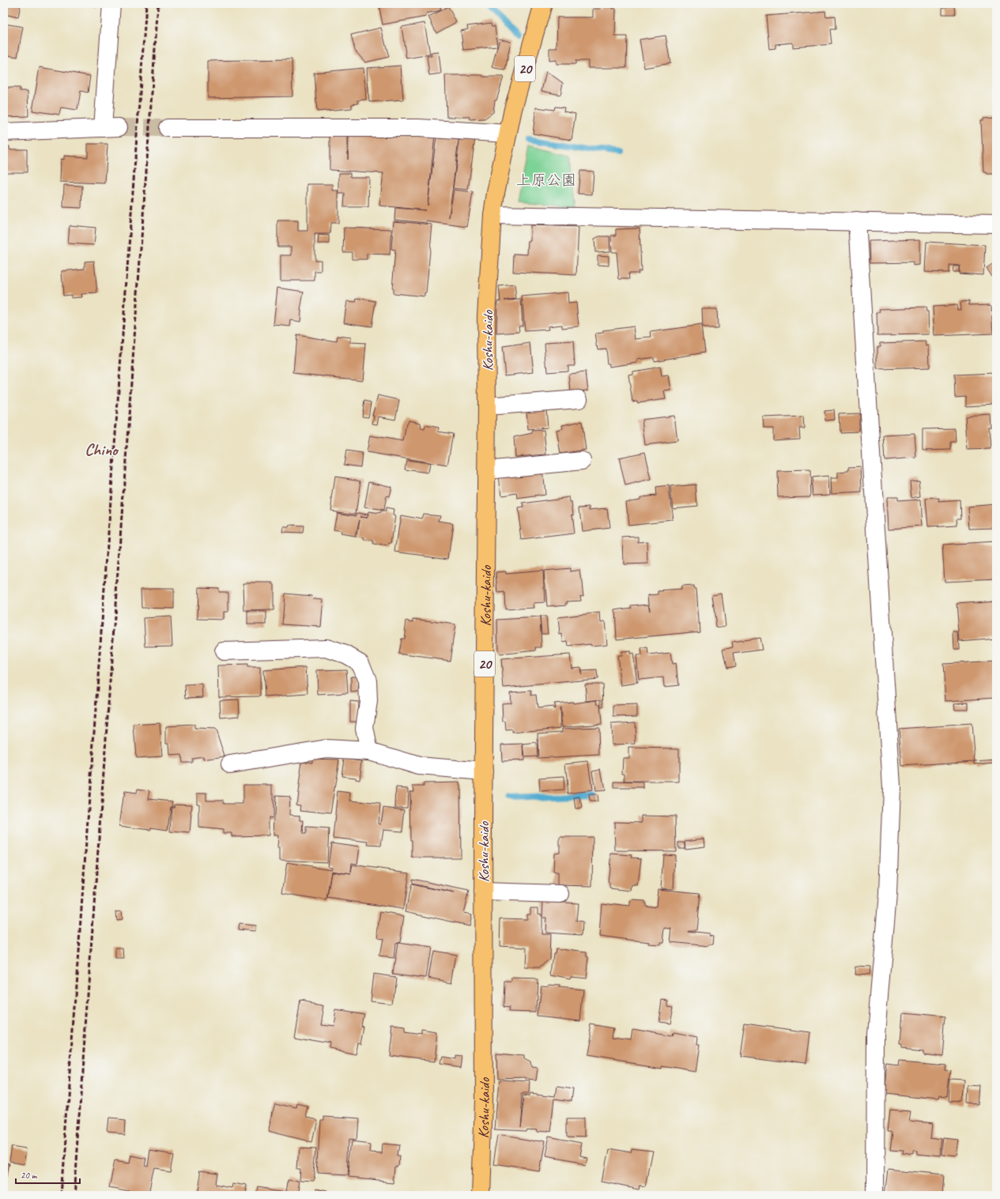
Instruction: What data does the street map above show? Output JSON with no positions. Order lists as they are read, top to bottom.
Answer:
{
  "streets": {
    "highway": ["20", "Koshu-kaido"]
  },
  "districts": ["Chino"],
  "parks": ["上原公園"],
  "scale_bar": "20 m"
}
